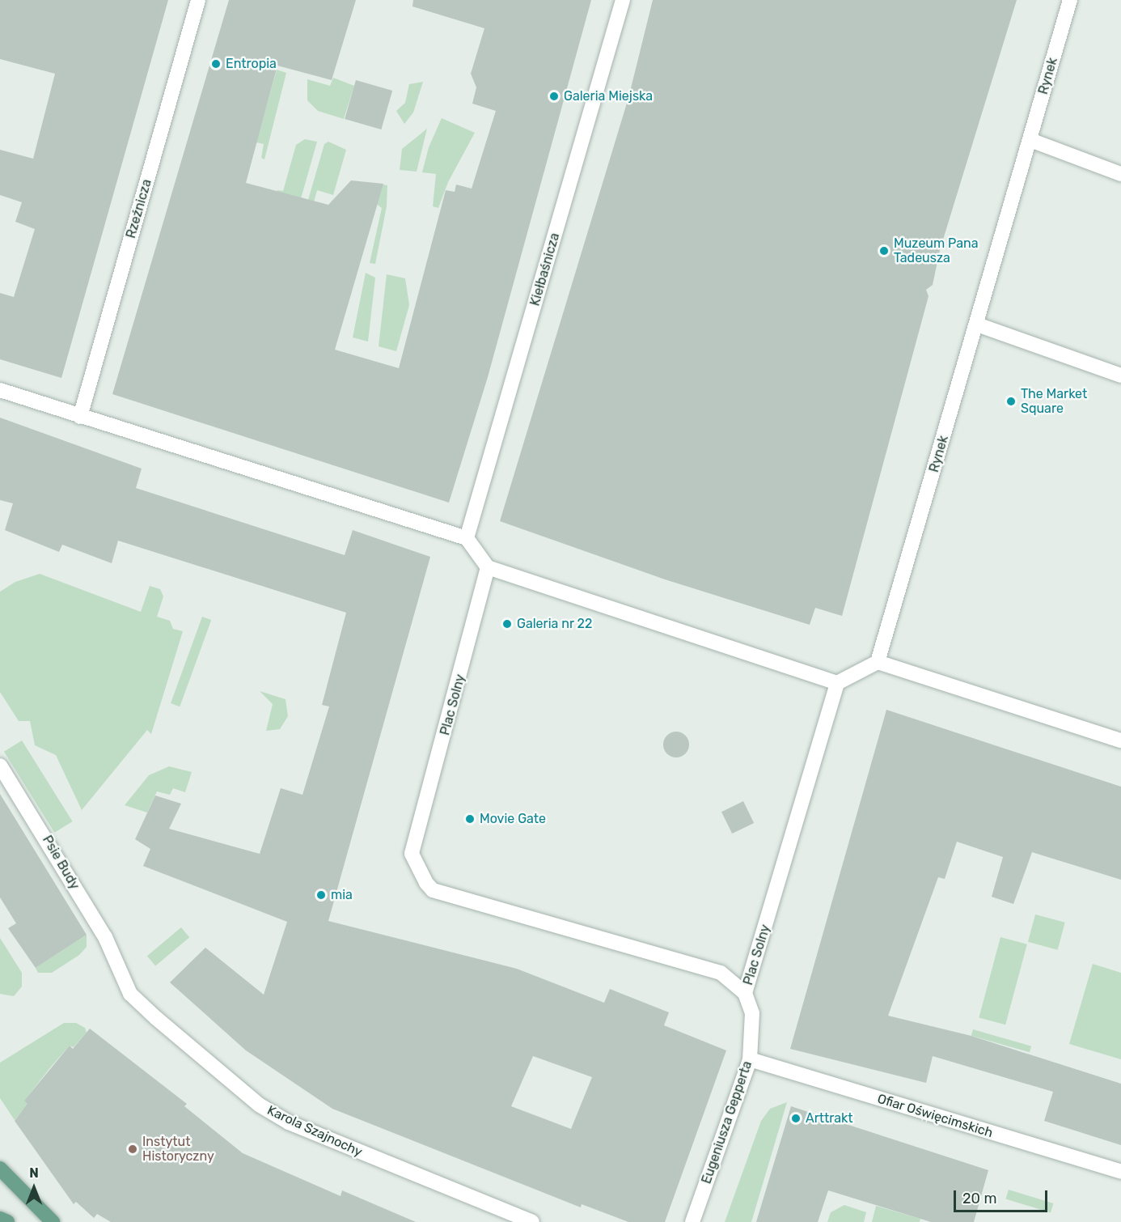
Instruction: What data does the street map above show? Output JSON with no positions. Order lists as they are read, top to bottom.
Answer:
{
  "streets": {
    "street": [
      "Rynek",
      "Rzeźnicza",
      "Kiełbaśnicza",
      "Plac Solny",
      "Psie Budy",
      "Ofiar Oświęcimskich",
      "Eugeniusza Gepperta",
      "Karola Szajnochy"
    ]
  },
  "crossings": [
    ["Plac Solny", "Eugeniusza Gepperta"],
    ["Psie Budy", "Karola Szajnochy"],
    ["Ofiar Oświęcimskich", "Eugeniusza Gepperta"]
  ],
  "places": [
    "Entropia",
    "Galeria Miejska",
    "Muzeum Pana Tadeusza",
    "The Market Square",
    "Galeria nr 22",
    "Movie Gate",
    "mia",
    "Arttrakt",
    "Instytut Historyczny"
  ],
  "scale_bar": "20 m",
  "north": "top"
}
